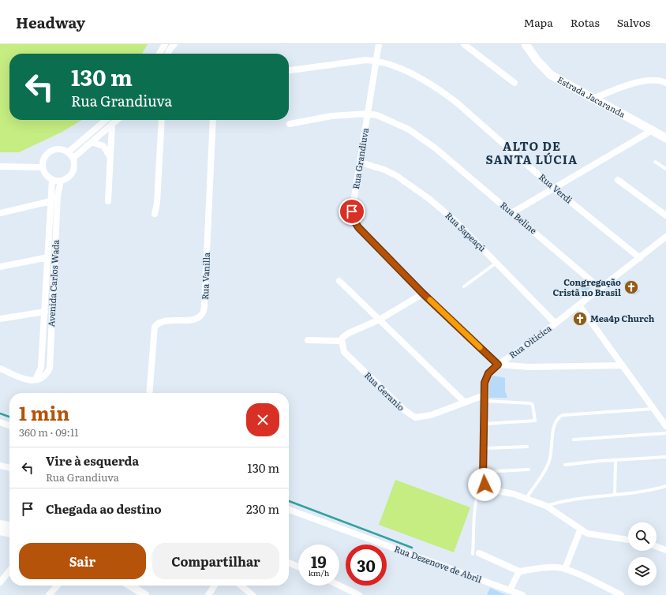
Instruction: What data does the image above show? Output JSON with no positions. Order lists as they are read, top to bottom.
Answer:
{
  "streets": {
    "main road": ["Estrada Jacaranda"],
    "street": [
      "Rua Grandiuva",
      "Rua Verdi",
      "Rua Beline",
      "Rua Sapeaçú",
      "Rua Vanilla",
      "Avenida Carlos Wada",
      "Rua Oiticica",
      "Rua Geranio",
      "Rua Dezenove de Abril"
    ]
  },
  "crossings": [
    ["Rua Grandiuva", "Rua Verdi"],
    ["Rua Grandiuva", "Rua Beline"],
    ["Rua Grandiuva", "Rua Sapeaçú"],
    ["Rua Grandiuva", "Rua Oiticica"],
    ["Rua Verdi", "Rua Oiticica"],
    ["Rua Beline", "Rua Oiticica"],
    ["Rua Sapeaçú", "Rua Oiticica"],
    ["Rua Oiticica", "Rua Geranio"]
  ],
  "districts": ["ALTO DE SANTA LÚCIA"],
  "places": {
    "church": ["Congregação Cristã no Brasil", "Mea4p Church"]
  },
  "page": {
    "header": "Headway",
    "nav": ["Mapa", "Rotas", "Salvos"],
    "turn": ["130 m", "Rua Grandiuva"],
    "heading": ["1 min", "360 m · 09:11"],
    "list": [
      {
        "name": "Vire à esquerda",
        "note": "Rua Grandiuva",
        "value": "130 m"
      },
      {
        "name": "Chegada ao destino",
        "value": "230 m"
      }
    ],
    "buttons": ["Sair", "Compartilhar"],
    "speed": "19 km/h",
    "limit": "30"
  }
}
